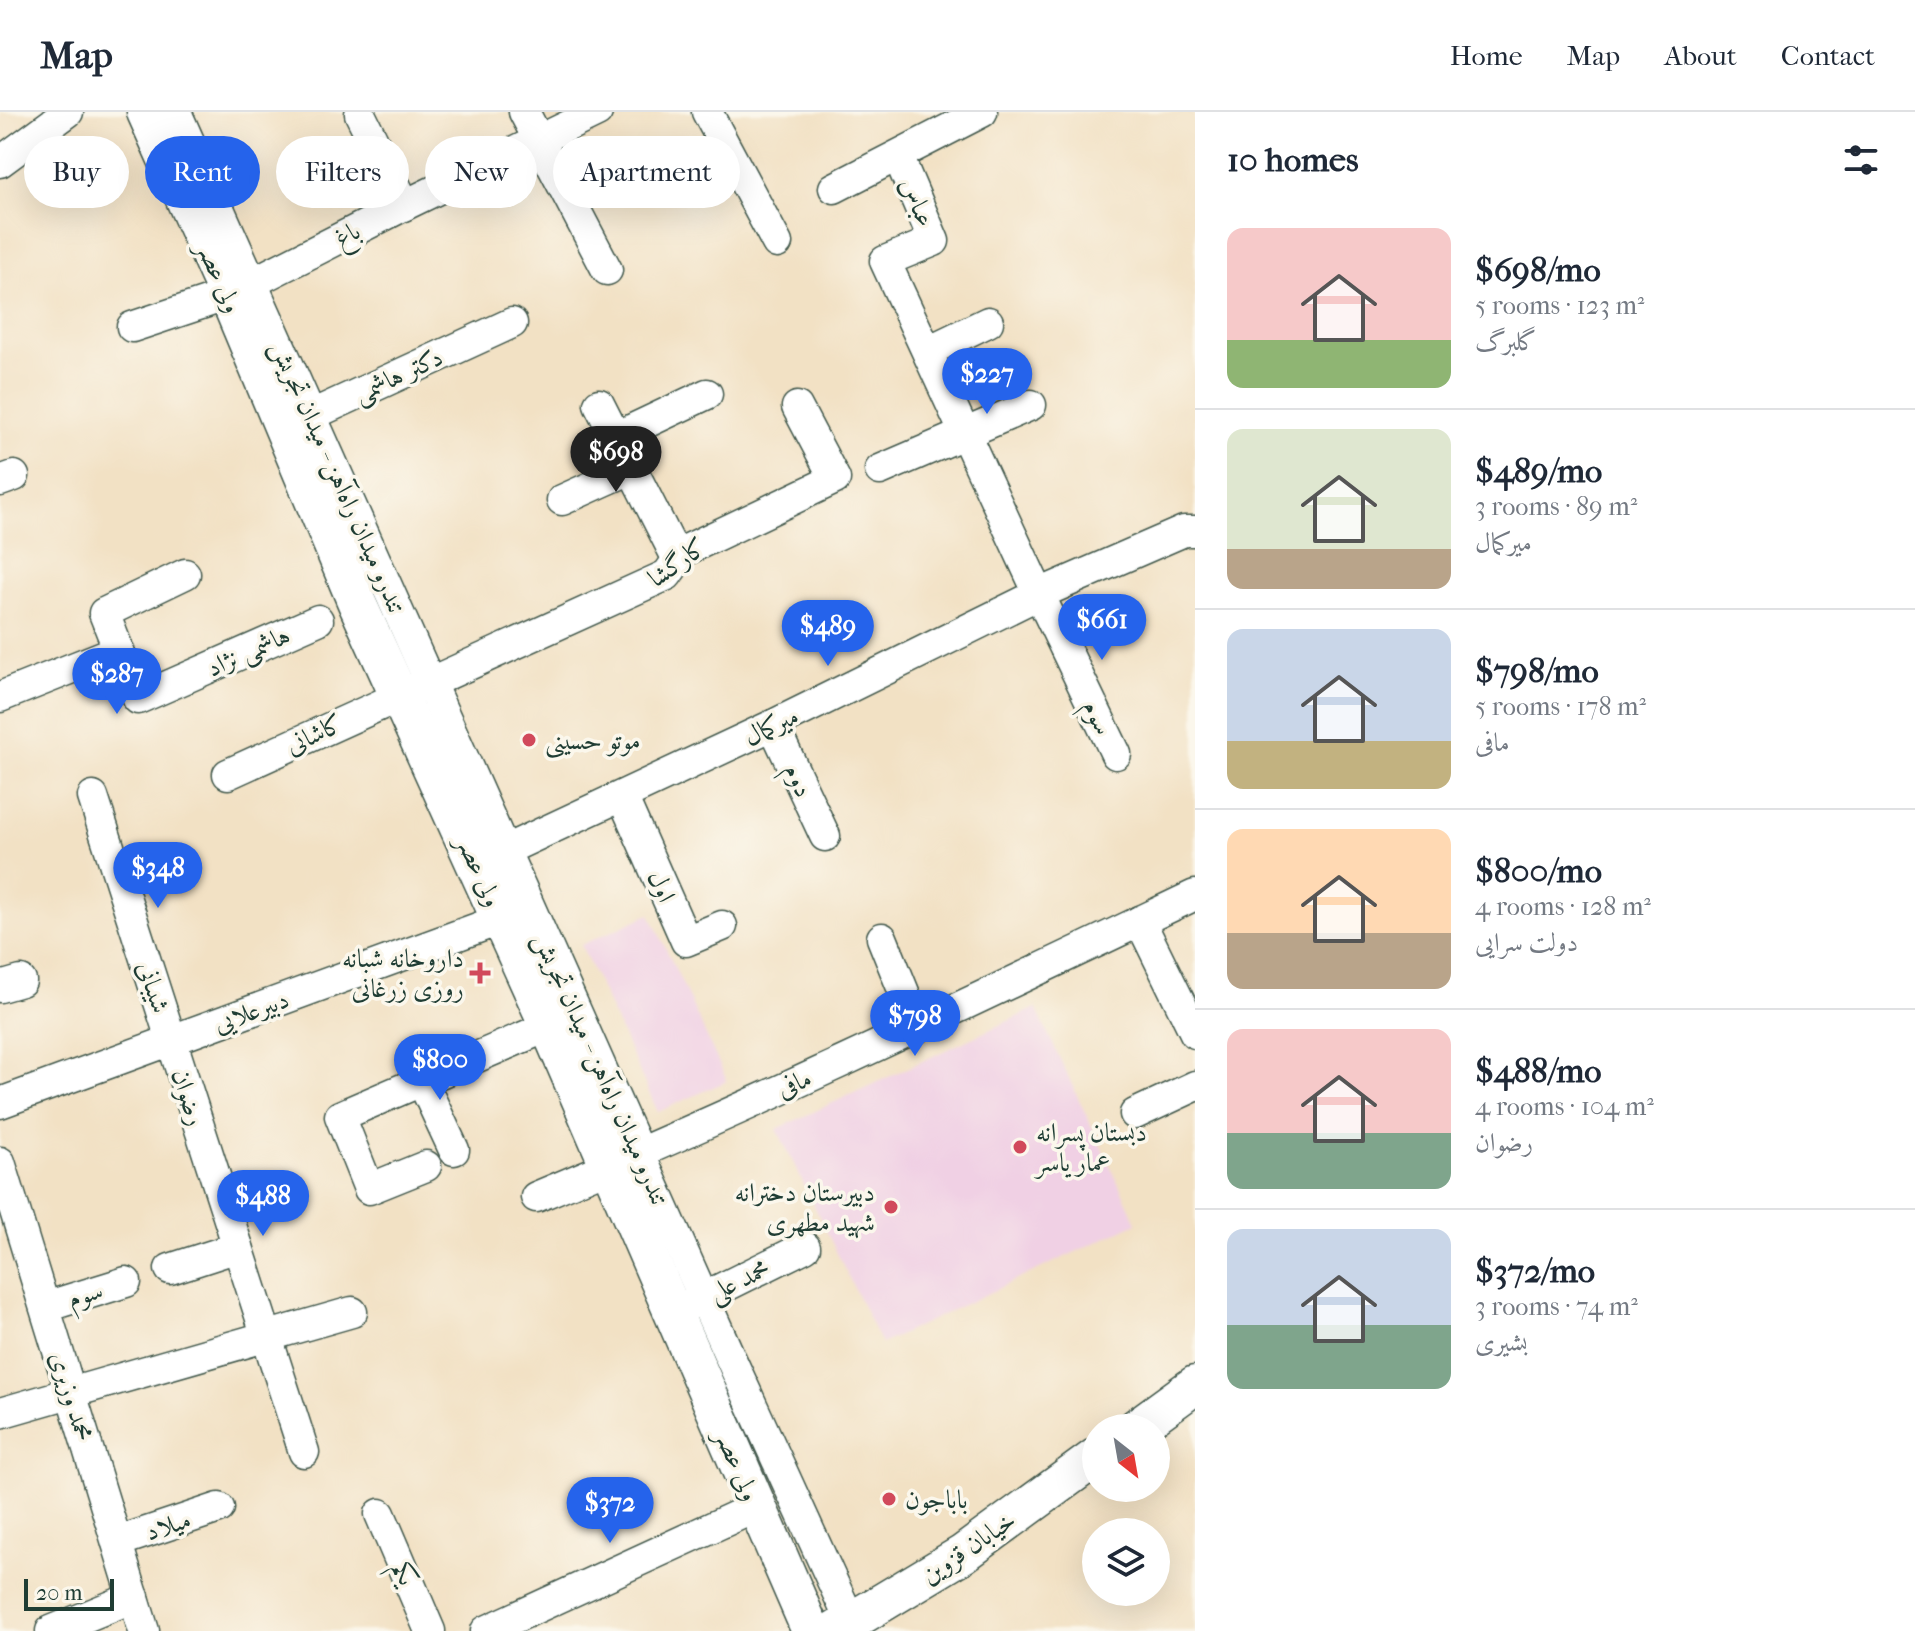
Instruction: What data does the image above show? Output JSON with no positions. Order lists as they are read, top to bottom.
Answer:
{
  "streets": {
    "main road": ["ولی عصر", "خیابان قزوین"],
    "street": [
      "عباس",
      "باغ",
      "دکتر هاشمی",
      "تندرو میدان راه‌آهن - میدان تجریش",
      "کارگشا",
      "هاشمی نژاد",
      "سوم",
      "میرکمال",
      "کاشانی",
      "دوم",
      "اول",
      "شیبانی",
      "دبیرعلایی",
      "مافی",
      "رضوان",
      "محمد علی",
      "محمد وزیری",
      "میلاد",
      "یکم"
    ]
  },
  "crossings": [
    ["عباس", "سوم"],
    ["عباس", "میرکمال"],
    ["باغ", "ولی عصر"],
    ["ولی عصر", "دکتر هاشمی"],
    ["ولی عصر", "تندرو میدان راه‌آهن - میدان تجریش"],
    ["ولی عصر", "کارگشا"],
    ["ولی عصر", "میرکمال"],
    ["ولی عصر", "کاشانی"],
    ["ولی عصر", "دبیرعلایی"],
    ["ولی عصر", "مافی"],
    ["ولی عصر", "محمد علی"],
    ["تندرو میدان راه‌آهن - میدان تجریش", "میرکمال"],
    ["تندرو میدان راه‌آهن - میدان تجریش", "مافی"],
    ["کارگشا", "کاشانی"],
    ["سوم", "میرکمال"],
    ["سوم", "محمد وزیری"],
    ["میرکمال", "دوم"],
    ["میرکمال", "اول"],
    ["شیبانی", "دبیرعلایی"],
    ["شیبانی", "رضوان"],
    ["دبیرعلایی", "رضوان"],
    ["محمد وزیری", "میلاد"]
  ],
  "places": {
    "other": [
      "موتو حسینی",
      "دبستان پسرانه عمار یاسر",
      "دبیرستان دخترانه شهید مطهری",
      "باباجون"
    ],
    "health": ["داروخانه شبانه روزی زرغانی"]
  },
  "scale_bar": "20 m",
  "north": "bottom right",
  "page": {
    "header": "Map",
    "nav": [
      "Home",
      "Map",
      "About",
      "Contact"
    ],
    "heading": "10 homes",
    "chip": [
      "Buy",
      "Rent",
      "Filters",
      "New",
      "Apartment"
    ],
    "list": [
      {
        "name": "$698/mo",
        "note": "5 rooms · 123 m² · گلبرگ"
      },
      {
        "name": "$489/mo",
        "note": "3 rooms · 89 m² · میرکمال"
      },
      {
        "name": "$798/mo",
        "note": "5 rooms · 178 m² · مافی"
      },
      {
        "name": "$800/mo",
        "note": "4 rooms · 128 m² · دولت سرایی"
      },
      {
        "name": "$488/mo",
        "note": "4 rooms · 104 m² · رضوان"
      },
      {
        "name": "$372/mo",
        "note": "3 rooms · 74 m² · بشیری"
      }
    ],
    "price": [
      "$227",
      "$698",
      "$661",
      "$489",
      "$287",
      "$348",
      "$798",
      "$800",
      "$488",
      "$372"
    ],
    "scale": "20 m"
  }
}
